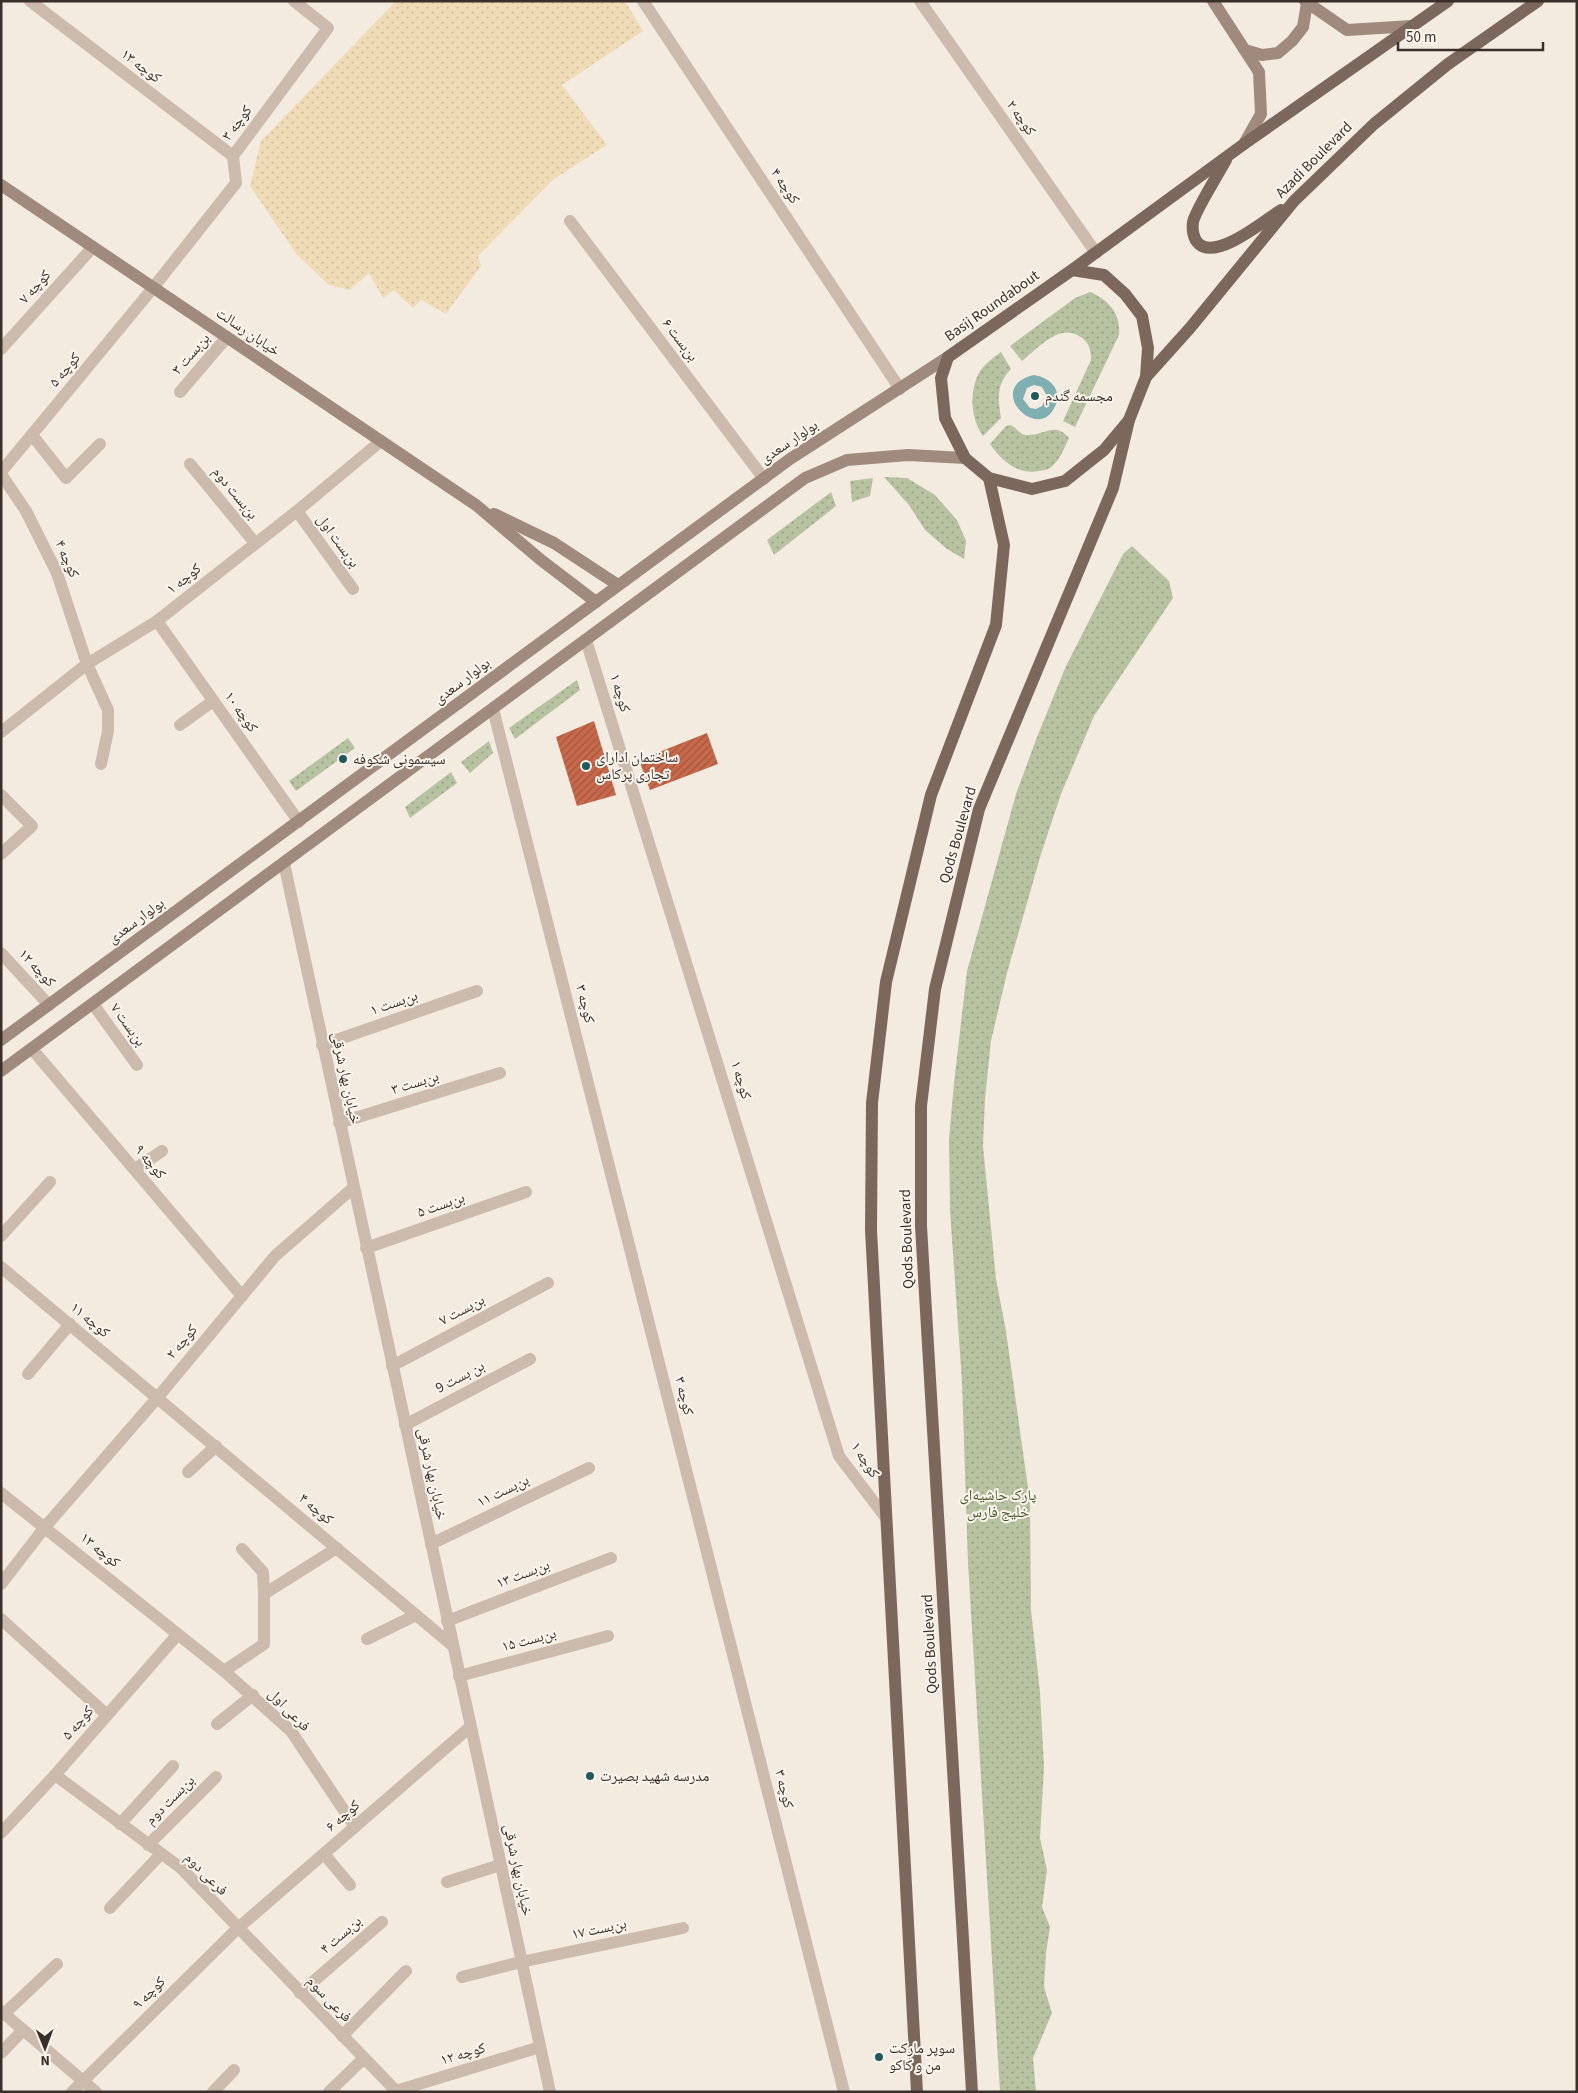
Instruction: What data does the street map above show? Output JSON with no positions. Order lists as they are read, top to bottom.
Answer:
{
  "streets": {
    "main road": [
      "Azadi Boulevard",
      "Basij Roundabout",
      "خیابان رسالت",
      "بولوار سعدی",
      "Qods Boulevard"
    ],
    "street": [
      "کوچه ۱۳",
      "کوچه ۲",
      "کوچه ۳",
      "کوچه ۴",
      "کوچه ۷",
      "بن‌بست ۶",
      "بن‌بست ۳",
      "کوچه ۵",
      "بن‌بست دوم",
      "بن‌بست اول",
      "کوچه ۱",
      "کوچه ۱۰",
      "کوچه ۱۲",
      "بن‌بست ۱",
      "بن‌بست ۷",
      "خیابان بهار شرقی",
      "کوچه ۹",
      "بن‌بست ۵",
      "کوچه ۱۱",
      "بن بست 9",
      "بن‌بست ۱۱",
      "بن‌بست ۱۳",
      "بن‌بست ۱۵",
      "فرعی اول",
      "کوچه ۶",
      "فرعی دوم",
      "بن‌بست ۱۷",
      "بن‌بست ۴",
      "فرعی سوم"
    ]
  },
  "crossings": [
    ["کوچه ۱۳", "کوچه ۲"],
    ["کوچه ۱۳", "کوچه ۳"],
    ["کوچه ۱۳", "کوچه ۵"],
    ["کوچه ۱۳", "فرعی اول"],
    ["کوچه ۲", "کوچه ۴"],
    ["کوچه ۲", "خیابان بهار شرقی"],
    ["کوچه ۲", "کوچه ۹"],
    ["کوچه ۲", "کوچه ۱۱"],
    ["کوچه ۳", "خیابان رسالت"],
    ["کوچه ۳", "کوچه ۵"],
    ["Azadi Boulevard", "Basij Roundabout"],
    ["کوچه ۴", "کوچه ۵"],
    ["کوچه ۴", "بولوار سعدی"],
    ["کوچه ۴", "کوچه ۱"],
    ["کوچه ۴", "خیابان بهار شرقی"],
    ["کوچه ۴", "کوچه ۱۱"],
    ["کوچه ۷", "خیابان رسالت"],
    ["Basij Roundabout", "بولوار سعدی"],
    ["Basij Roundabout", "Qods Boulevard"],
    ["خیابان رسالت", "بن‌بست ۳"],
    ["خیابان رسالت", "کوچه ۵"],
    ["خیابان رسالت", "کوچه ۱"],
    ["بن‌بست ۶", "بولوار سعدی"],
    ["بن‌بست ۳", "خیابان بهار شرقی"],
    ["کوچه ۵", "فرعی اول"],
    ["بولوار سعدی", "کوچه ۱۰"],
    ["بولوار سعدی", "کوچه ۱۲"],
    ["بن‌بست دوم", "کوچه ۱"],
    ["بن‌بست دوم", "فرعی دوم"],
    ["بن‌بست اول", "کوچه ۱"],
    ["کوچه ۱", "کوچه ۱۰"],
    ["کوچه ۱۲", "خیابان بهار شرقی"],
    ["کوچه ۱۲", "فرعی سوم"],
    ["بن‌بست ۱", "خیابان بهار شرقی"],
    ["بن‌بست ۷", "خیابان بهار شرقی"],
    ["خیابان بهار شرقی", "بن‌بست ۵"],
    ["خیابان بهار شرقی", "بن بست 9"],
    ["خیابان بهار شرقی", "بن‌بست ۱۱"],
    ["خیابان بهار شرقی", "بن‌بست ۱۳"],
    ["خیابان بهار شرقی", "بن‌بست ۱۵"],
    ["خیابان بهار شرقی", "کوچه ۶"],
    ["خیابان بهار شرقی", "بن‌بست ۱۷"],
    ["کوچه ۹", "کوچه ۶"],
    ["کوچه ۹", "فرعی دوم"],
    ["کوچه ۹", "فرعی سوم"],
    ["فرعی اول", "کوچه ۶"],
    ["کوچه ۶", "فرعی دوم"],
    ["کوچه ۶", "فرعی سوم"],
    ["فرعی دوم", "فرعی سوم"],
    ["بن‌بست ۴", "فرعی سوم"]
  ],
  "parks": ["پارک حاشیه‌ای خلیج فارس"],
  "places": [
    "مجسمه گندم",
    "سیسمونی شکوفه",
    "ساختمان ادارای تجاری پرکاس",
    "مدرسه شهید بصیرت",
    "سوپر مارکت من و کاکو"
  ],
  "scale_bar": "50 m",
  "north": "bottom"
}
